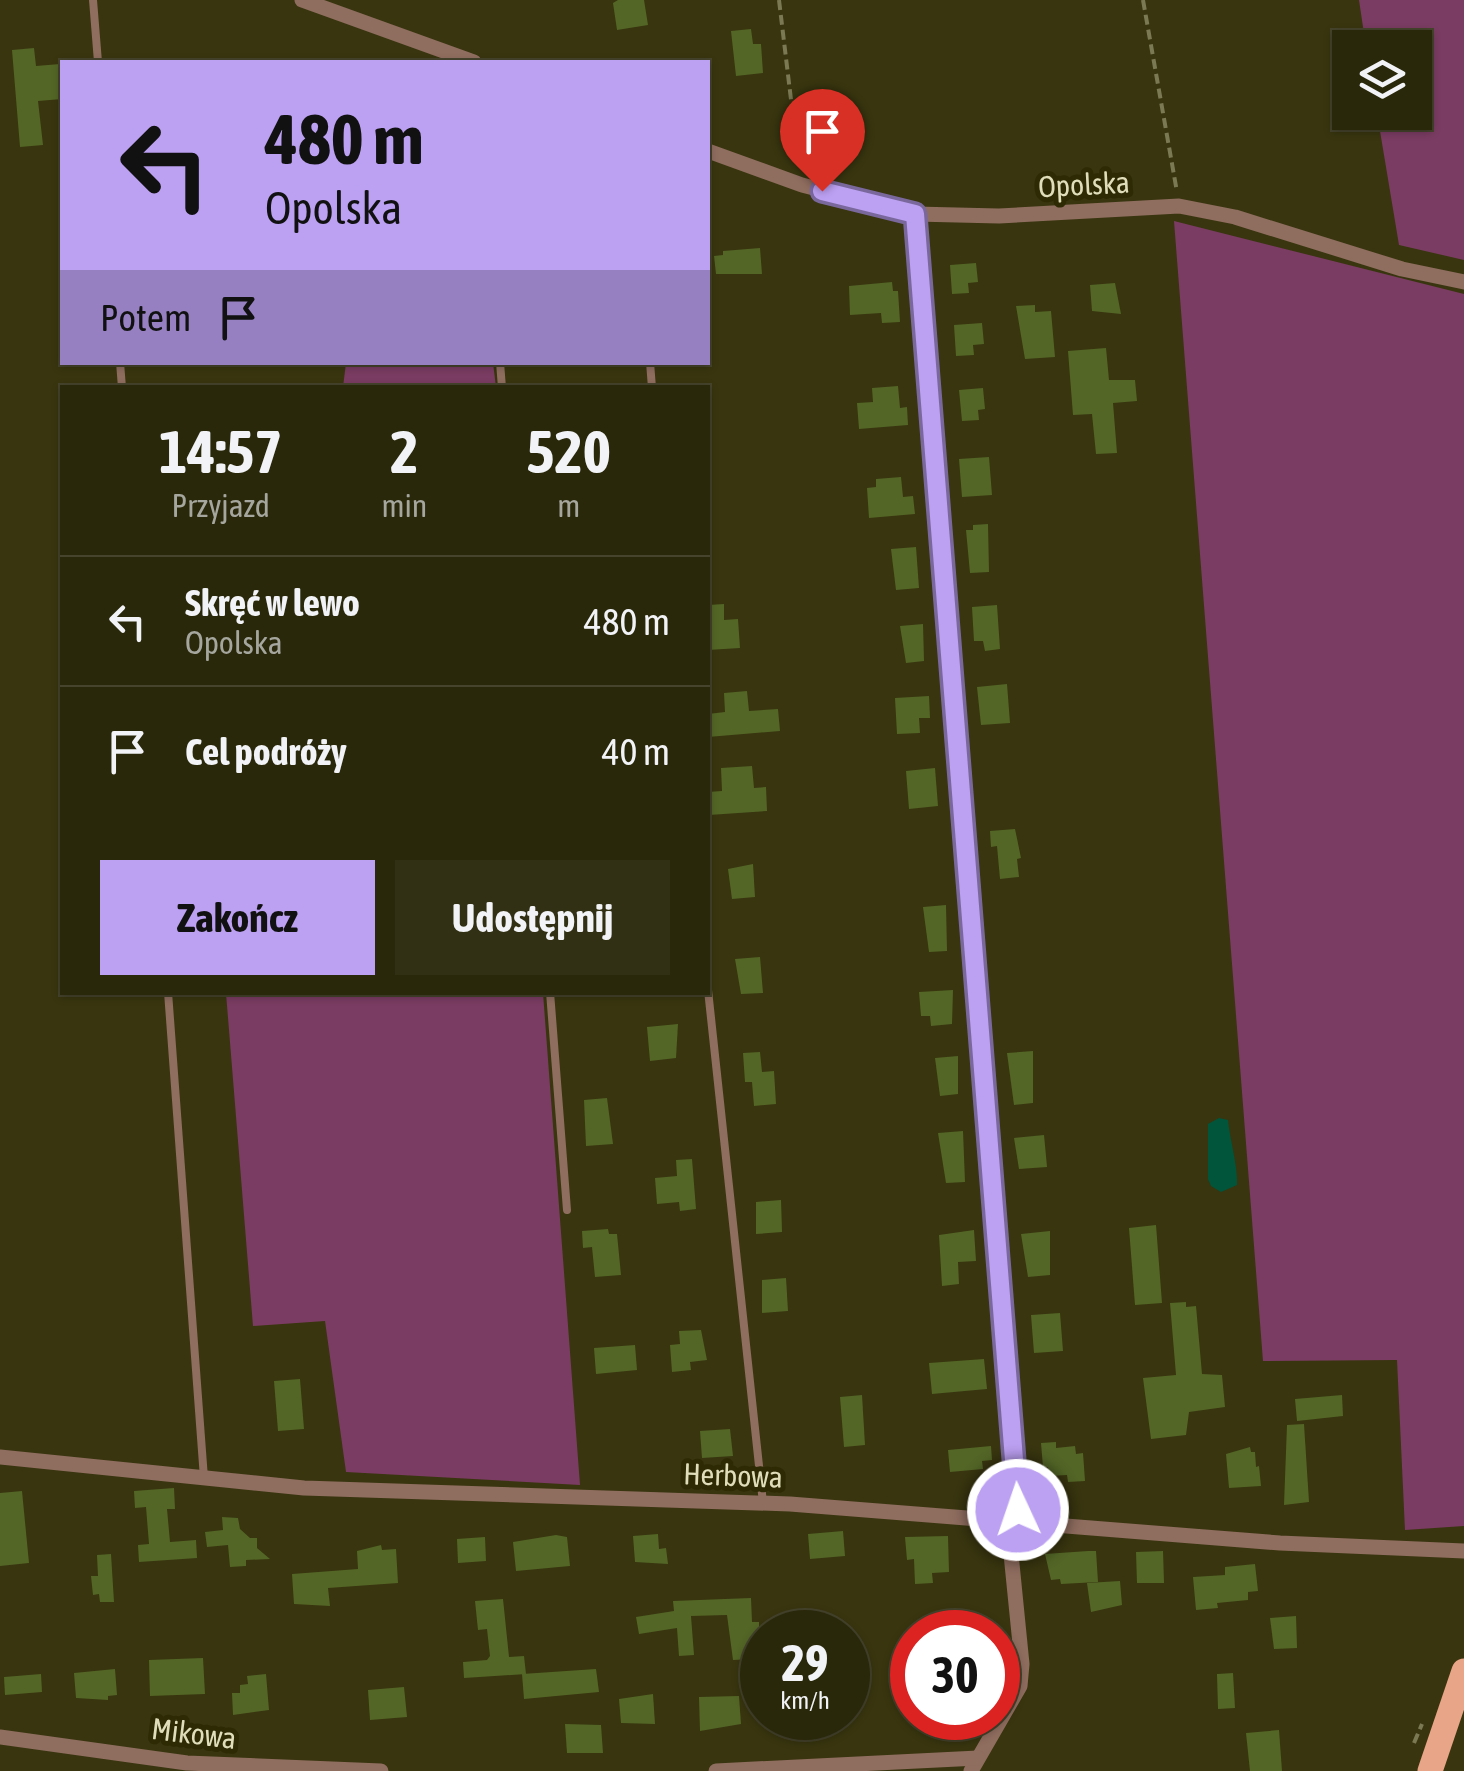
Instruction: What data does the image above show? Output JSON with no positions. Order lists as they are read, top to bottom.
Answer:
{
  "streets": {
    "street": ["Opolska", "Herbowa", "Mikowa"]
  },
  "page": {
    "turn": ["480 m", "Opolska"],
    "then": "Potem",
    "eta": [
      "14:57",
      "Przyjazd",
      "2",
      "min",
      "520",
      "m"
    ],
    "list": [
      {
        "name": "Skręć w lewo",
        "note": "Opolska",
        "value": "480 m"
      },
      {
        "name": "Cel podróży",
        "value": "40 m"
      }
    ],
    "buttons": ["Zakończ", "Udostępnij"],
    "speed": "29 km/h",
    "limit": "30"
  }
}
